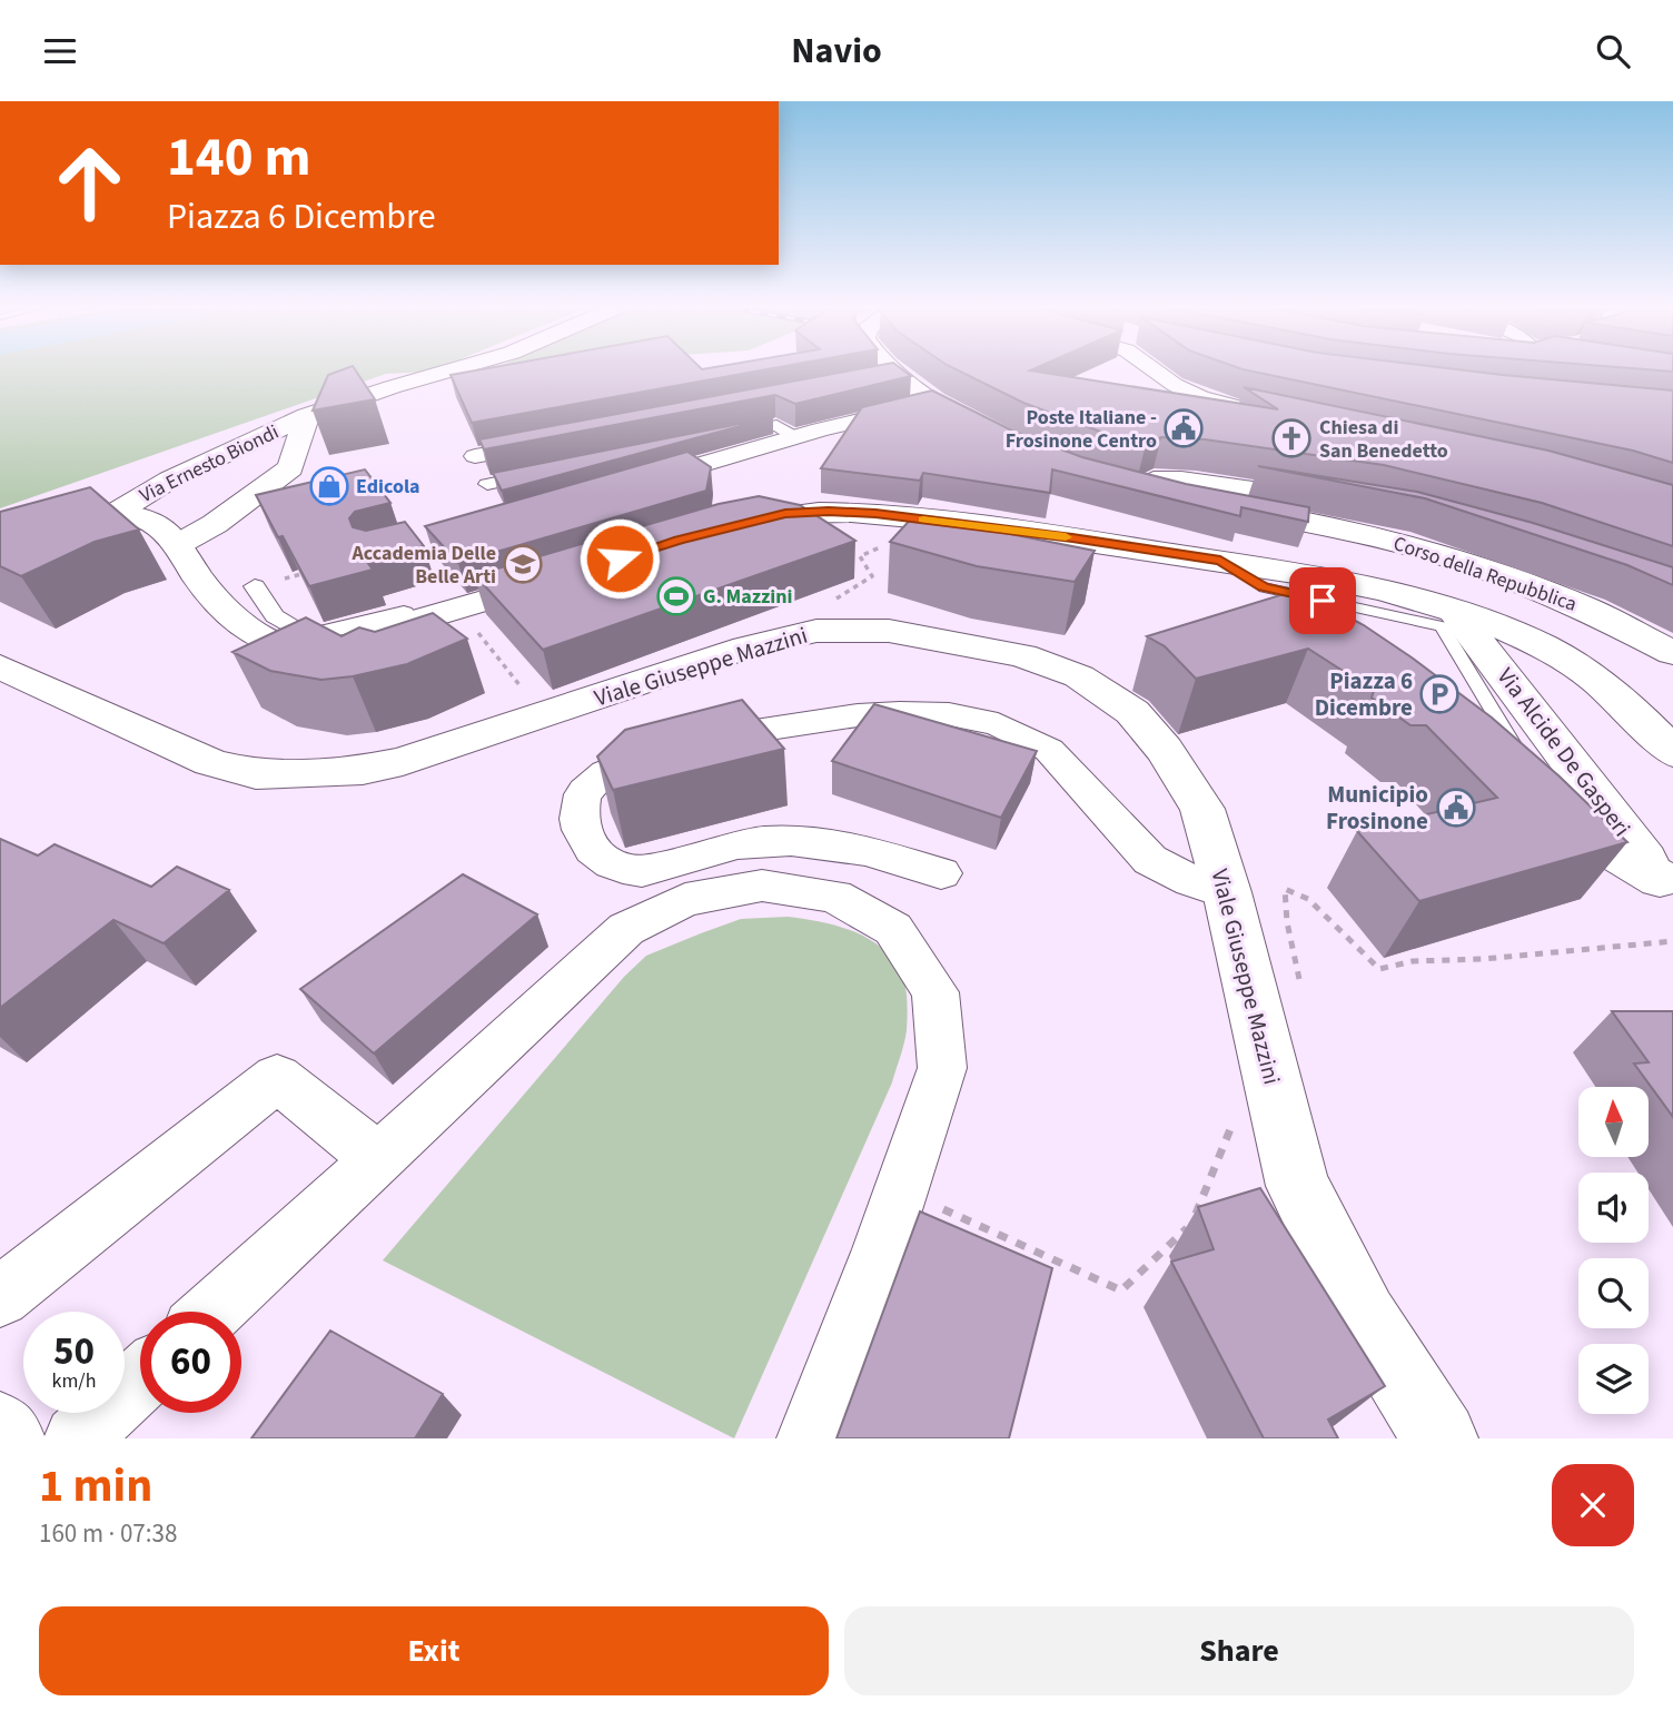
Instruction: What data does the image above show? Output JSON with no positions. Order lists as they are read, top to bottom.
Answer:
{
  "streets": {
    "main road": [
      "Via Ernesto Biondi",
      "Corso della Repubblica",
      "Viale Giuseppe Mazzini",
      "Via Alcide De Gasperi"
    ]
  },
  "places": {
    "public building": ["Poste Italiane - Frosinone Centro", "Municipio Frosinone"],
    "church": ["Chiesa di San Benedetto"],
    "shop": ["Edicola"],
    "school or university": ["Accademia Delle Belle Arti"],
    "sports": ["G. Mazzini"],
    "parking": ["Piazza 6 Dicembre"]
  },
  "north": "top",
  "page": {
    "header": "Navio",
    "turn": ["140 m", "Piazza 6 Dicembre"],
    "speed": "50 km/h",
    "limit": "60",
    "heading": ["1 min", "160 m · 07:38"],
    "buttons": ["Exit", "Share"]
  }
}
